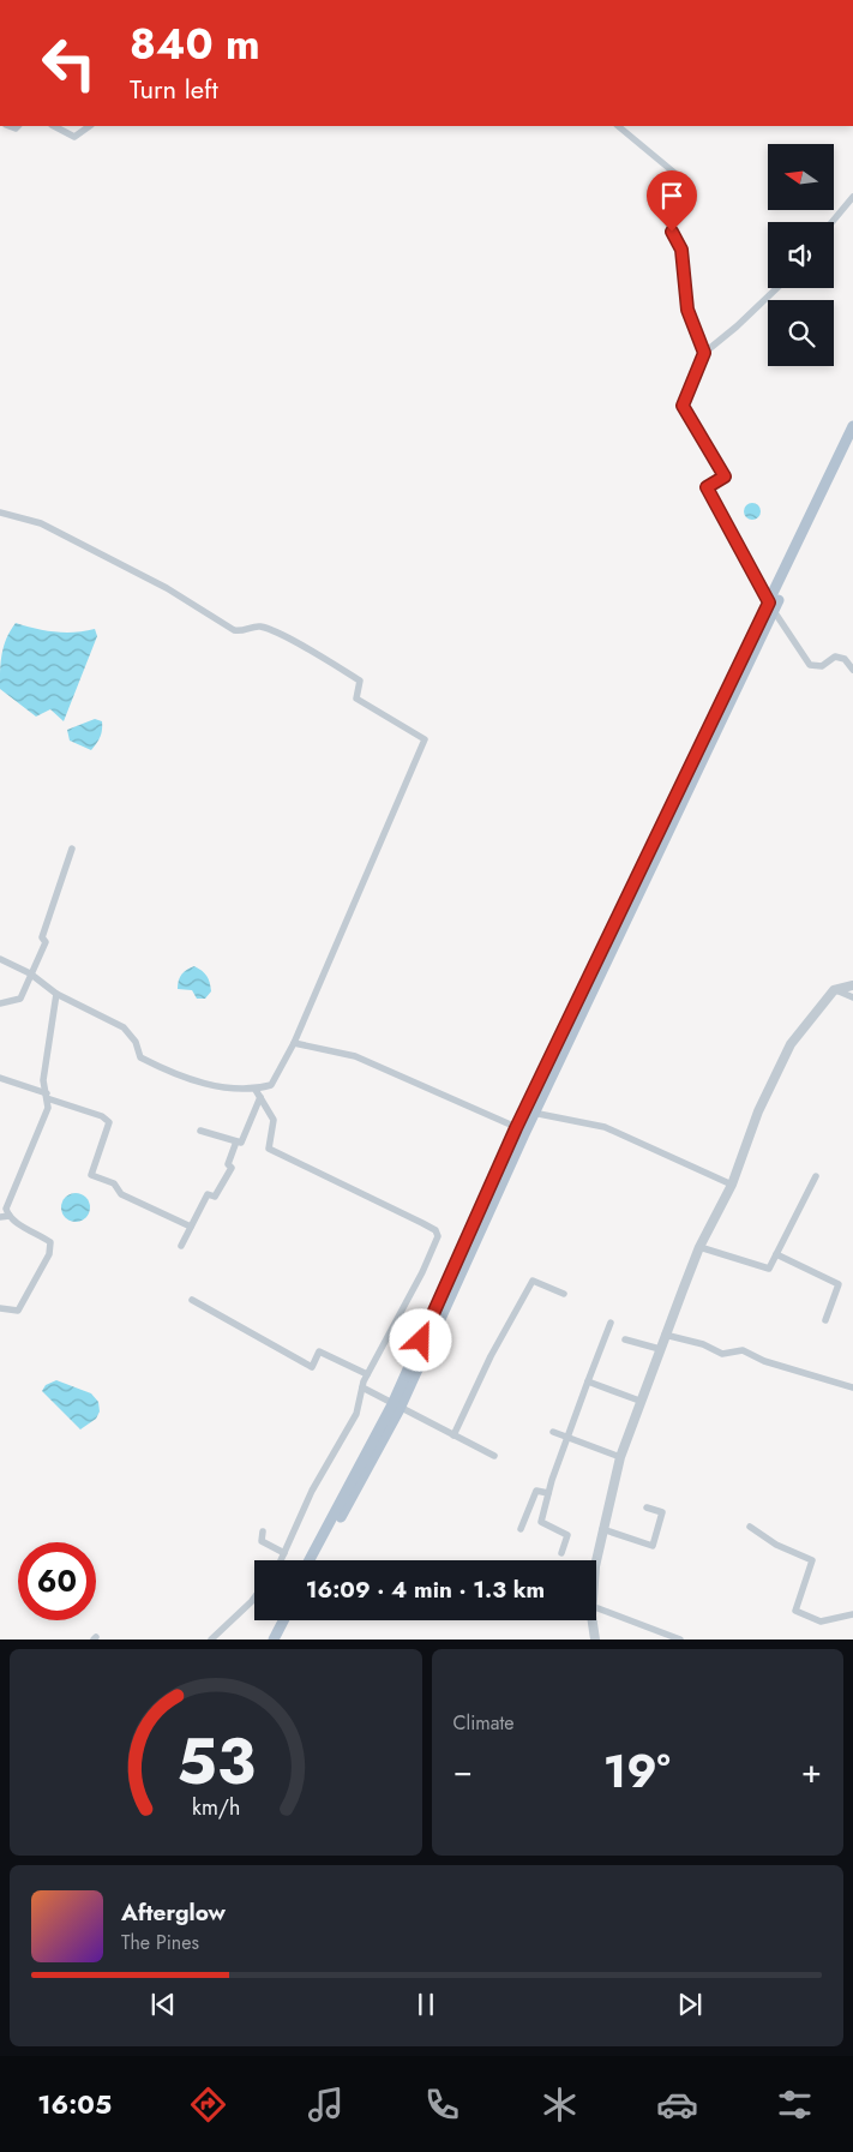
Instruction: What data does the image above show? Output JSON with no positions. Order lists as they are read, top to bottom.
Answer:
{
  "north": "left",
  "page": {
    "turn": ["840 m", "Turn left"],
    "limit": "60",
    "trip": "16:09 · 4 min · 1.3 km",
    "tile": "Climate",
    "heat": ["−", "19°", "+"],
    "song": ["Afterglow", "The Pines"],
    "tabs": "16:05",
    "gauge": ["53", "km/h"]
  }
}
